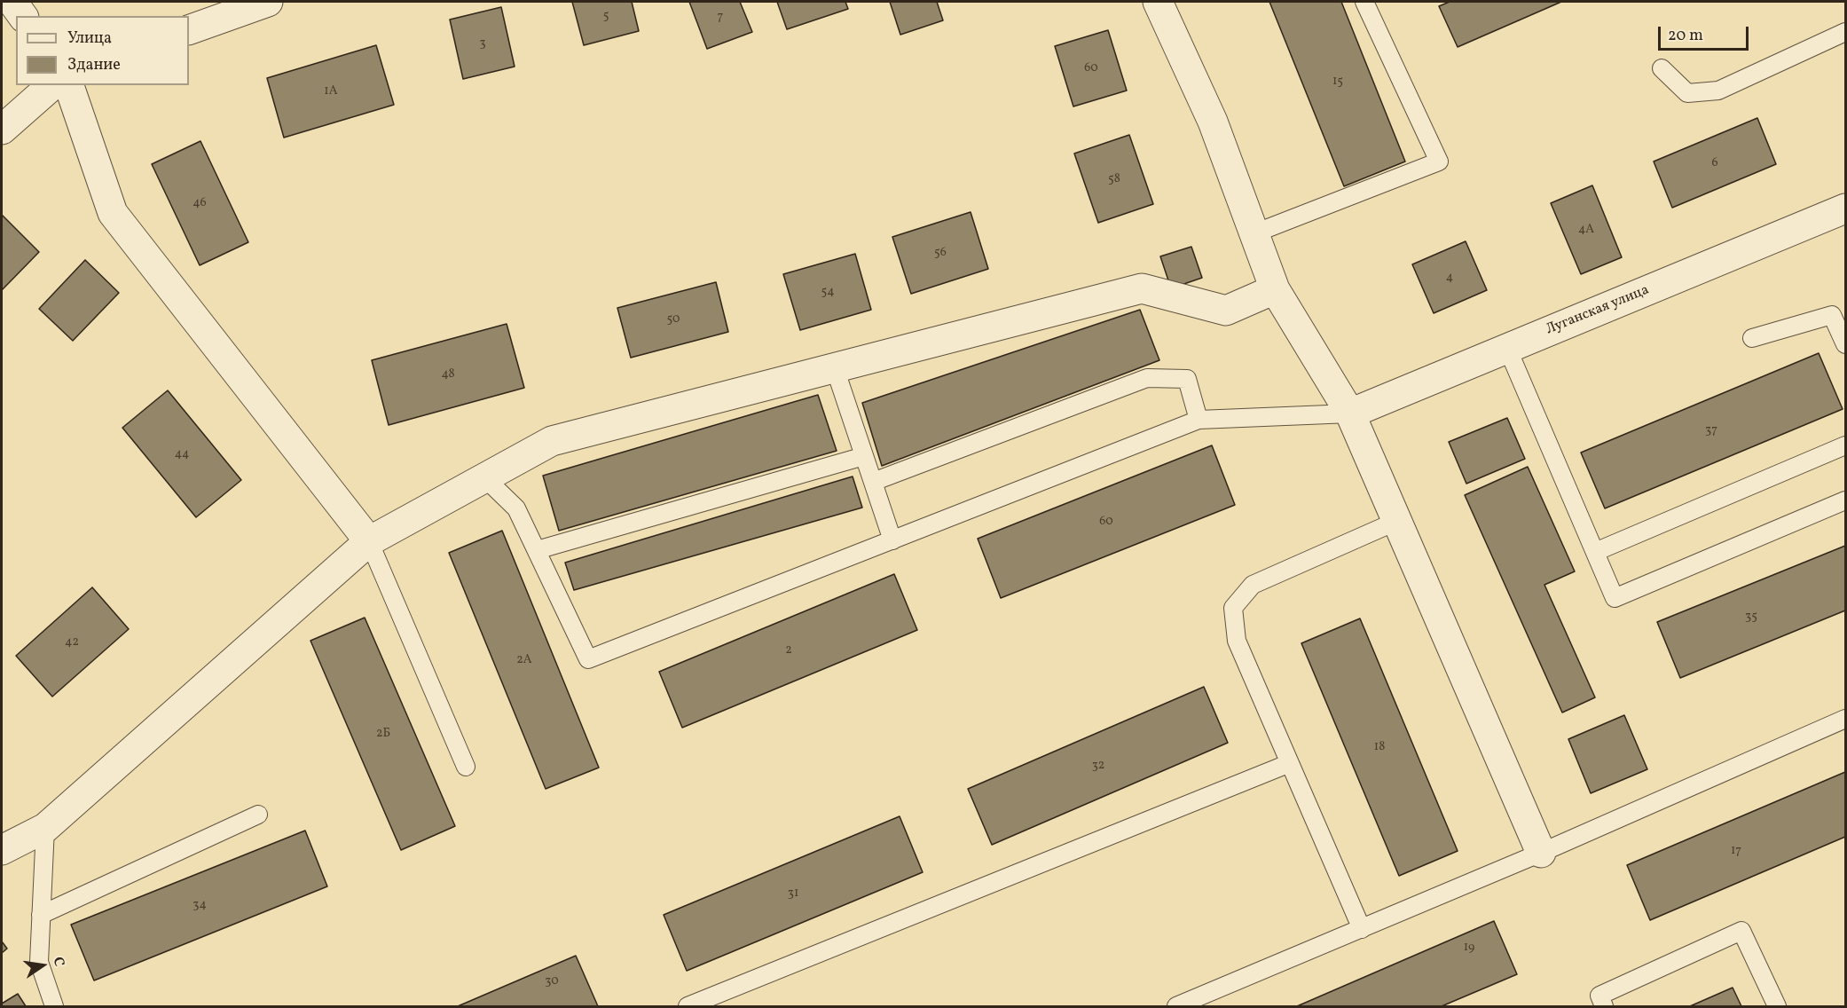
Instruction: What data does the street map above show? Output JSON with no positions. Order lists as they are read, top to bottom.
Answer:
{
  "streets": {
    "street": ["Луганская улица"]
  },
  "house_numbers": [
    "5",
    "7",
    "3",
    "60",
    "15",
    "1А",
    "6",
    "58",
    "46",
    "4А",
    "56",
    "4",
    "54",
    "50",
    "48",
    "37",
    "44",
    "60",
    "35",
    "42",
    "2",
    "2А",
    "2Б",
    "18",
    "32",
    "17",
    "31",
    "34",
    "19",
    "30"
  ],
  "legend": ["Улица", "Здание"],
  "scale_bar": "20 m",
  "north": "right"
}
